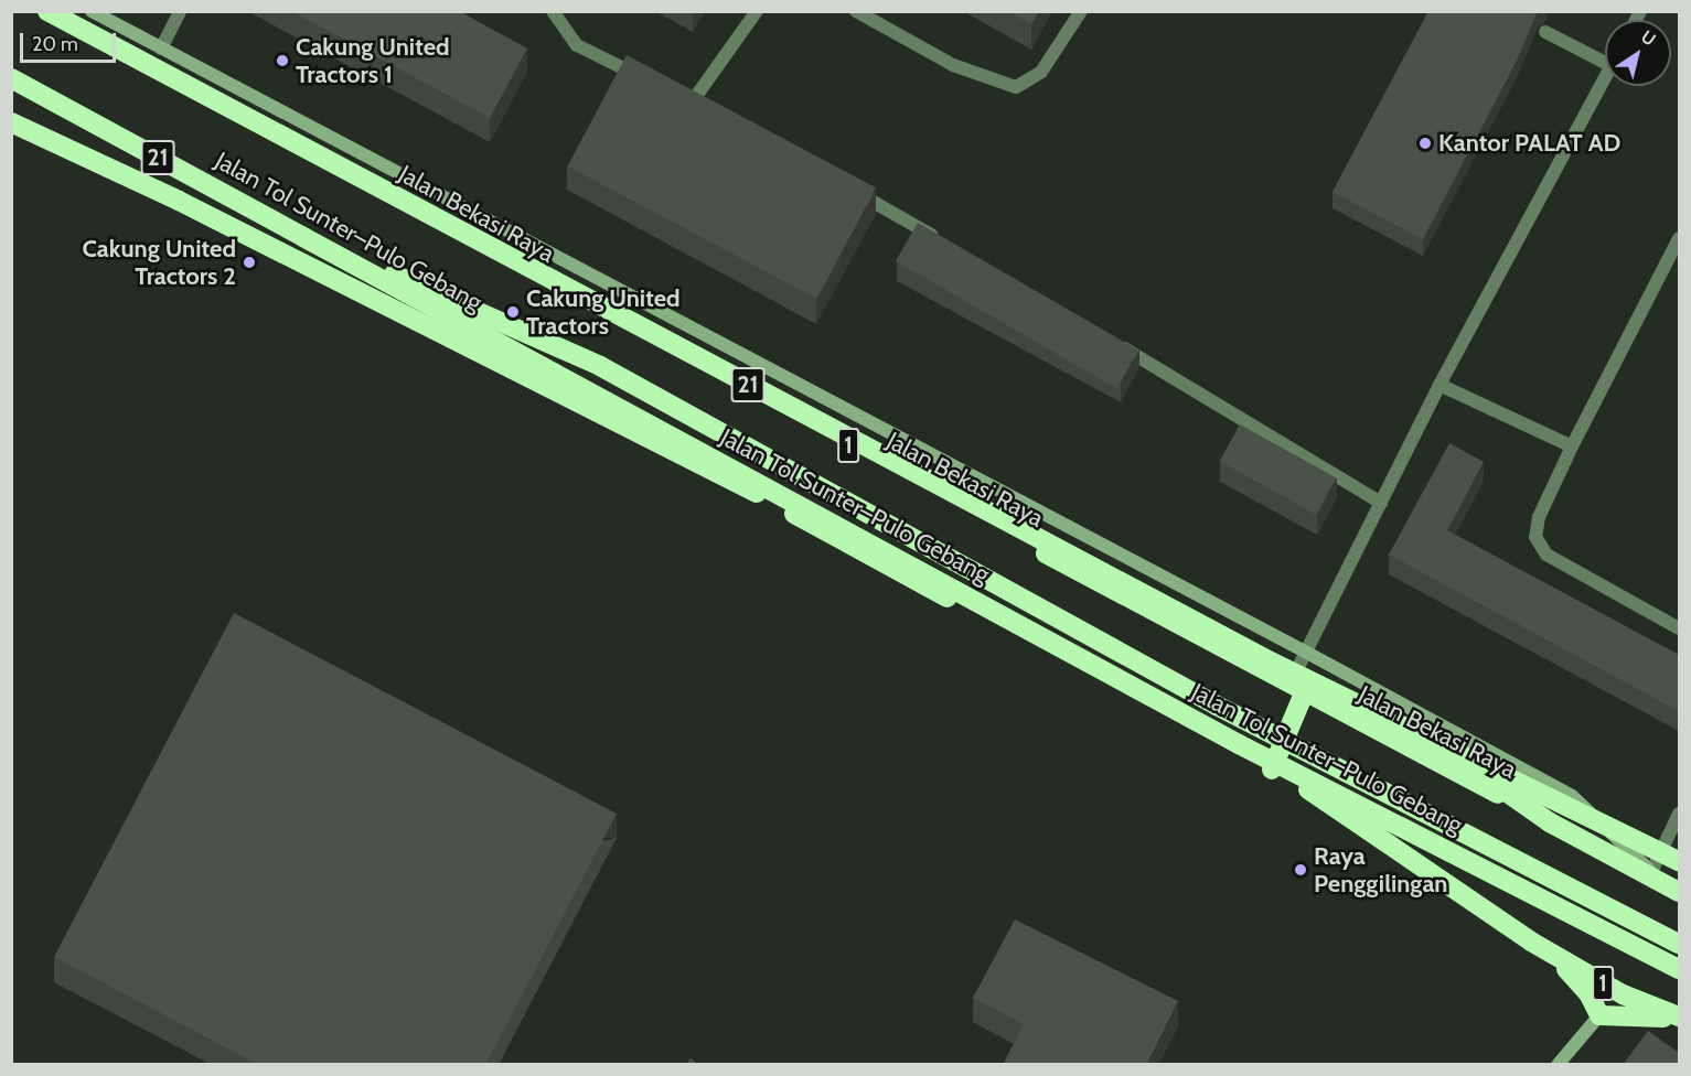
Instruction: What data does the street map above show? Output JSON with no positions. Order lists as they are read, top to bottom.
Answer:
{
  "streets": {
    "highway": [
      "21",
      "Jalan Bekasi Raya",
      "Jalan Tol Sunter–Pulo Gebang",
      "1"
    ]
  },
  "crossings": [
    ["Jalan Bekasi Raya", "Jalan Tol Sunter–Pulo Gebang"]
  ],
  "places": [
    "Cakung United Tractors 1",
    "Kantor PALAT AD",
    "Cakung United Tractors 2",
    "Cakung United Tractors",
    "Raya Penggilingan"
  ],
  "scale_bar": "20 m",
  "north": "top right"
}
